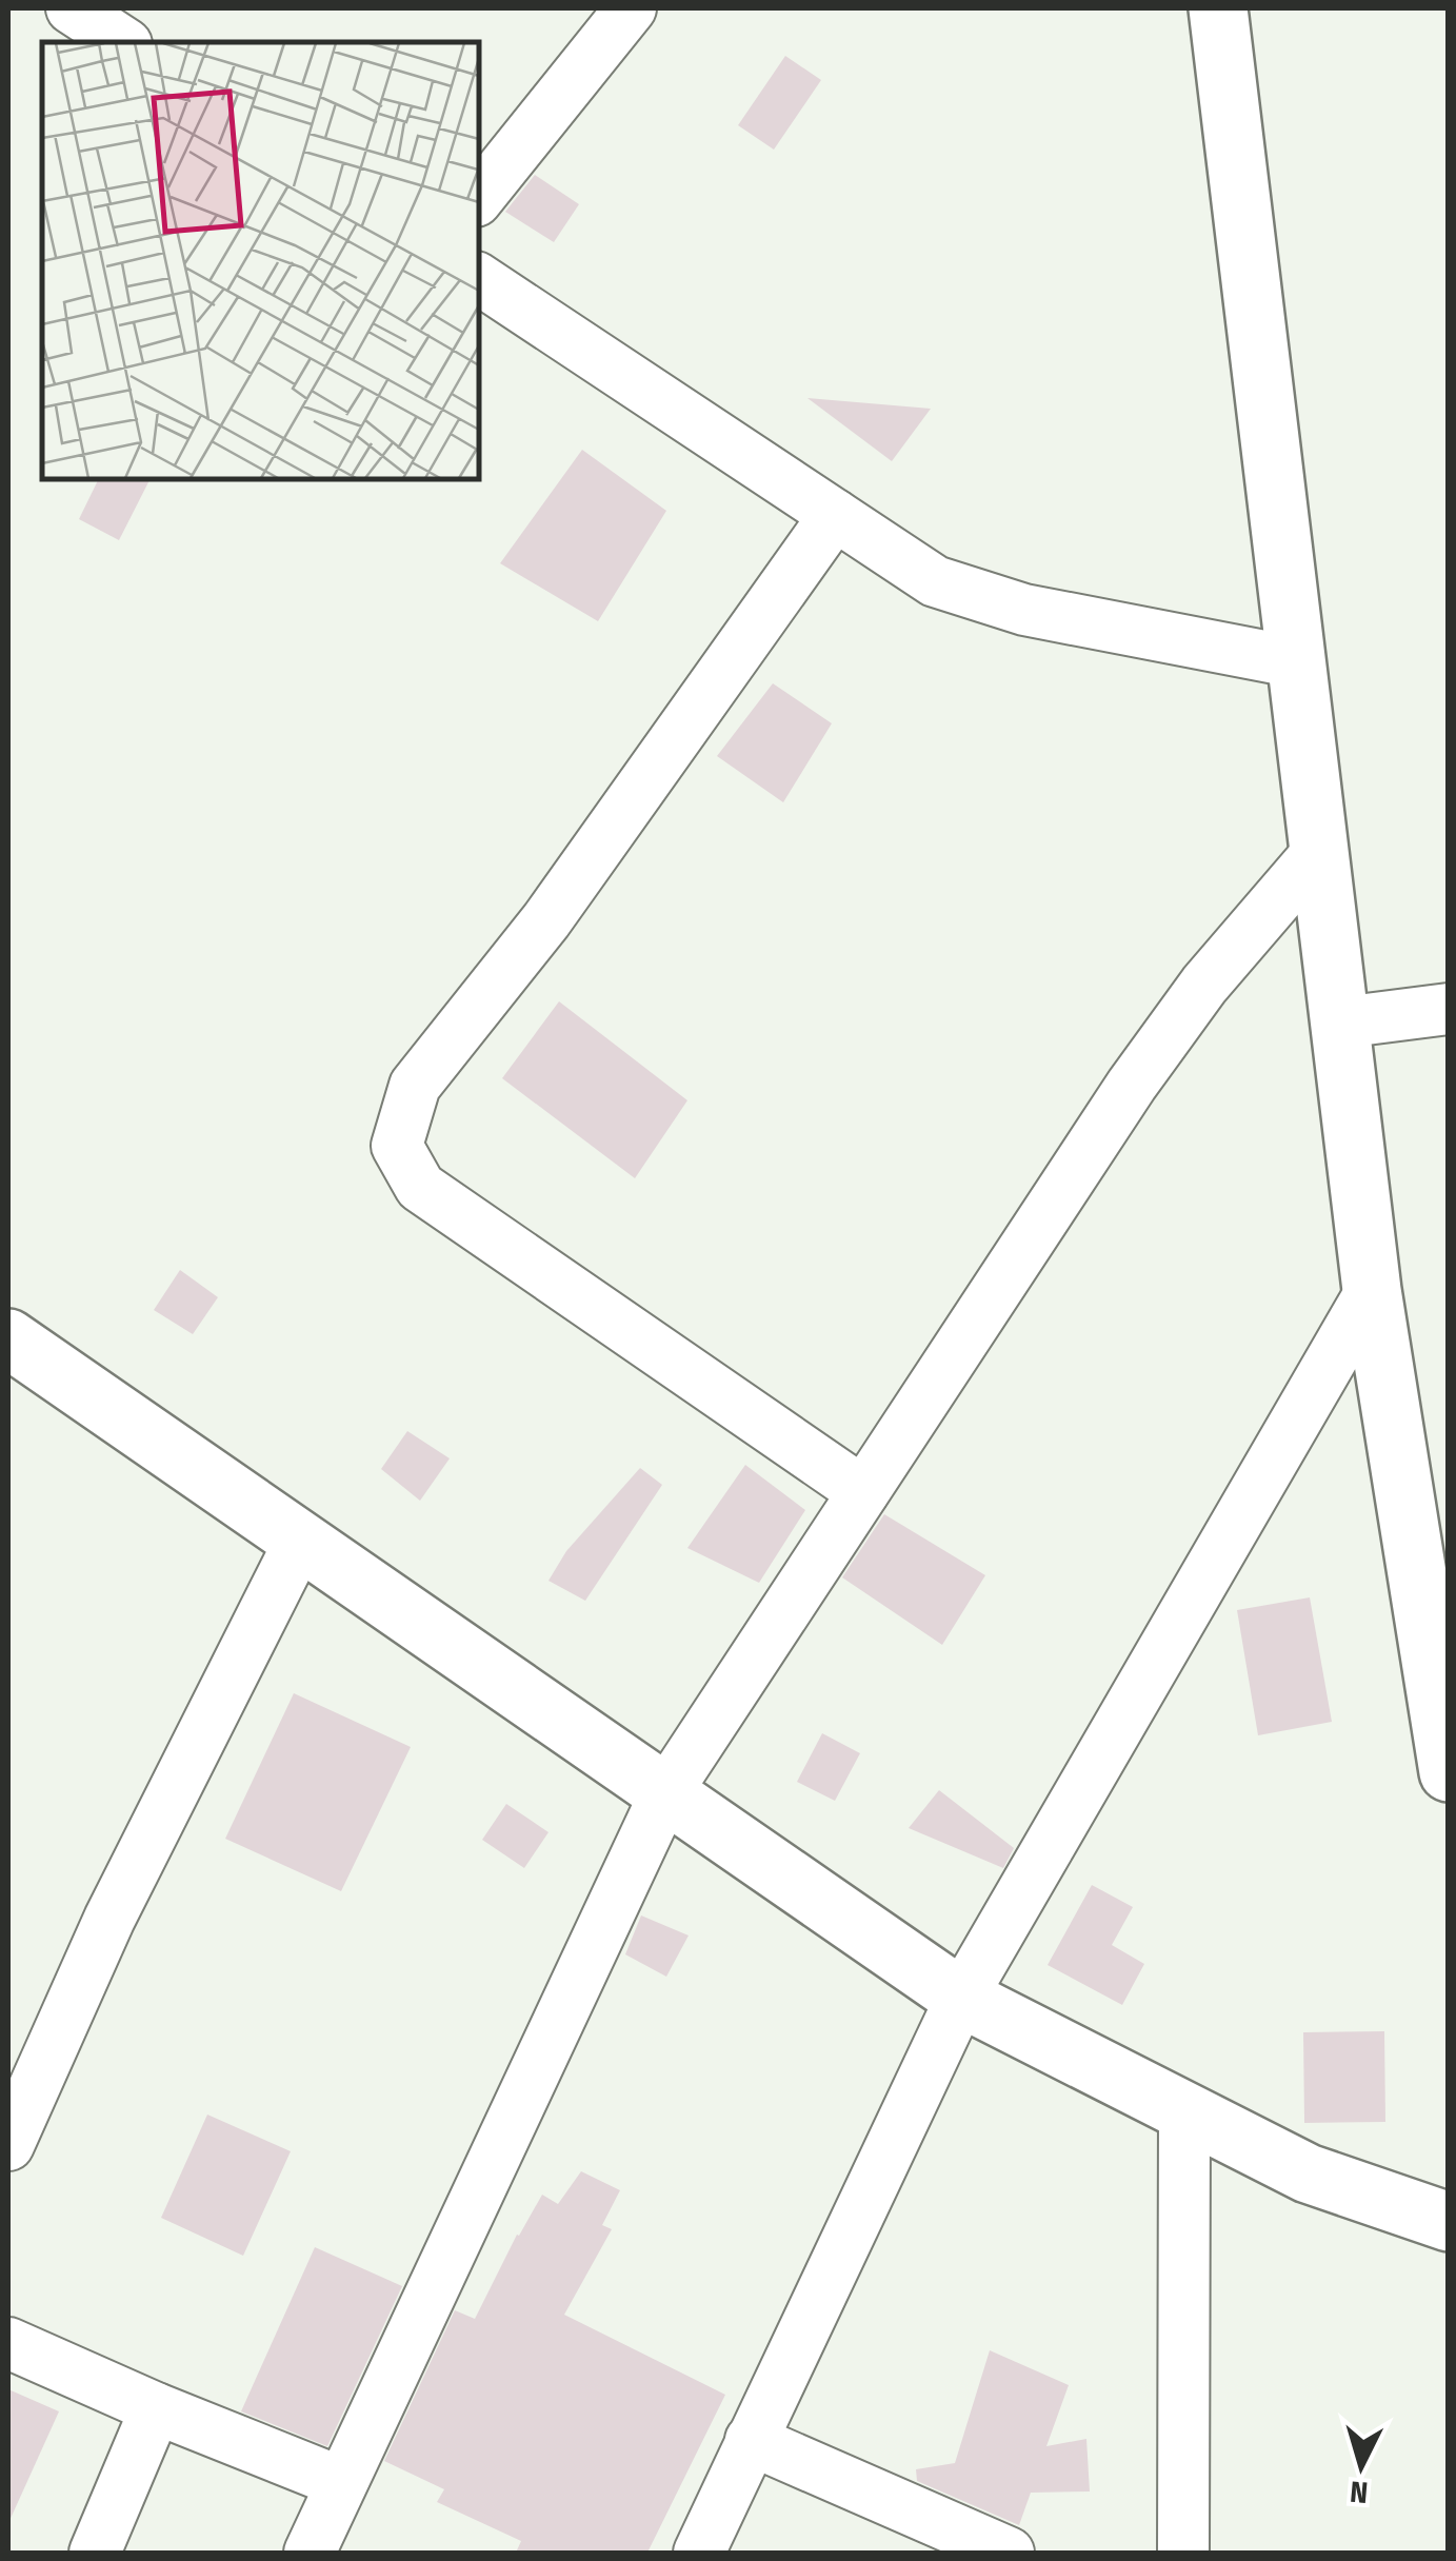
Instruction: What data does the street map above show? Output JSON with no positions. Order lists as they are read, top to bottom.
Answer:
{
  "north": "bottom"
}
